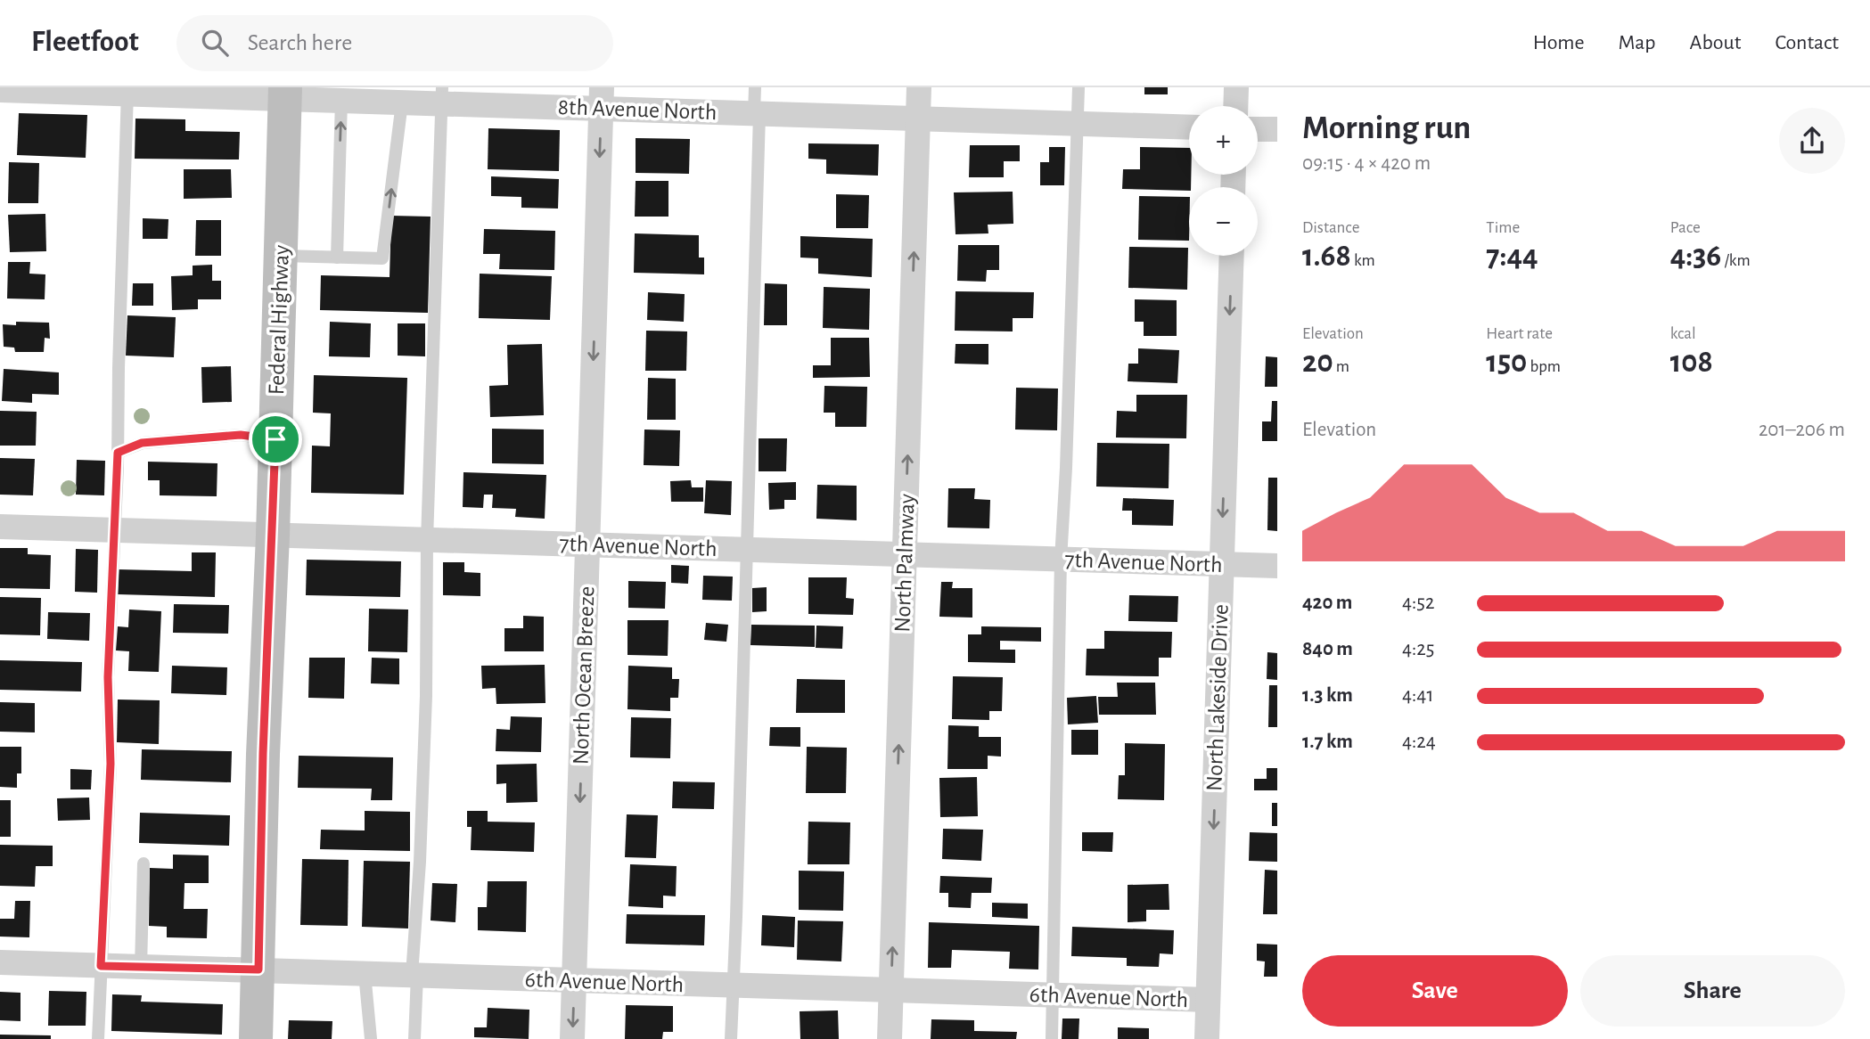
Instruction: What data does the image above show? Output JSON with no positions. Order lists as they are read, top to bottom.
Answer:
{
  "streets": {
    "main road": ["Federal Highway"],
    "street": [
      "8th Avenue North",
      "7th Avenue North",
      "North Palmway",
      "North Ocean Breeze",
      "North Lakeside Drive",
      "6th Avenue North"
    ]
  },
  "crossings": [
    ["8th Avenue North", "Federal Highway"],
    ["8th Avenue North", "North Palmway"],
    ["8th Avenue North", "North Ocean Breeze"],
    ["Federal Highway", "7th Avenue North"],
    ["Federal Highway", "6th Avenue North"],
    ["7th Avenue North", "North Palmway"],
    ["7th Avenue North", "North Ocean Breeze"],
    ["7th Avenue North", "North Lakeside Drive"],
    ["North Palmway", "6th Avenue North"],
    ["North Ocean Breeze", "6th Avenue North"],
    ["North Lakeside Drive", "6th Avenue North"]
  ],
  "one_way": ["North Palmway", "North Ocean Breeze", "North Lakeside Drive"],
  "page": {
    "header": "Fleetfoot",
    "search": "Search here",
    "nav": [
      "Home",
      "Map",
      "About",
      "Contact"
    ],
    "heading": ["Morning run", "09:15 · 4 × 420 m"],
    "map_buttons": ["+", "−"],
    "stats": [
      ["Distance", "1.68 km"],
      ["Time", "7:44"],
      ["Pace", "4:36 /km"],
      ["Elevation", "20 m"],
      ["Heart rate", "150 bpm"],
      ["kcal", "108"]
    ],
    "chart": ["Elevation", "201–206 m"],
    "list": [
      {
        "name": "420 m",
        "note": "4:52"
      },
      {
        "name": "840 m",
        "note": "4:25"
      },
      {
        "name": "1.3 km",
        "note": "4:41"
      },
      {
        "name": "1.7 km",
        "note": "4:24"
      }
    ],
    "buttons": ["Save", "Share"]
  }
}
